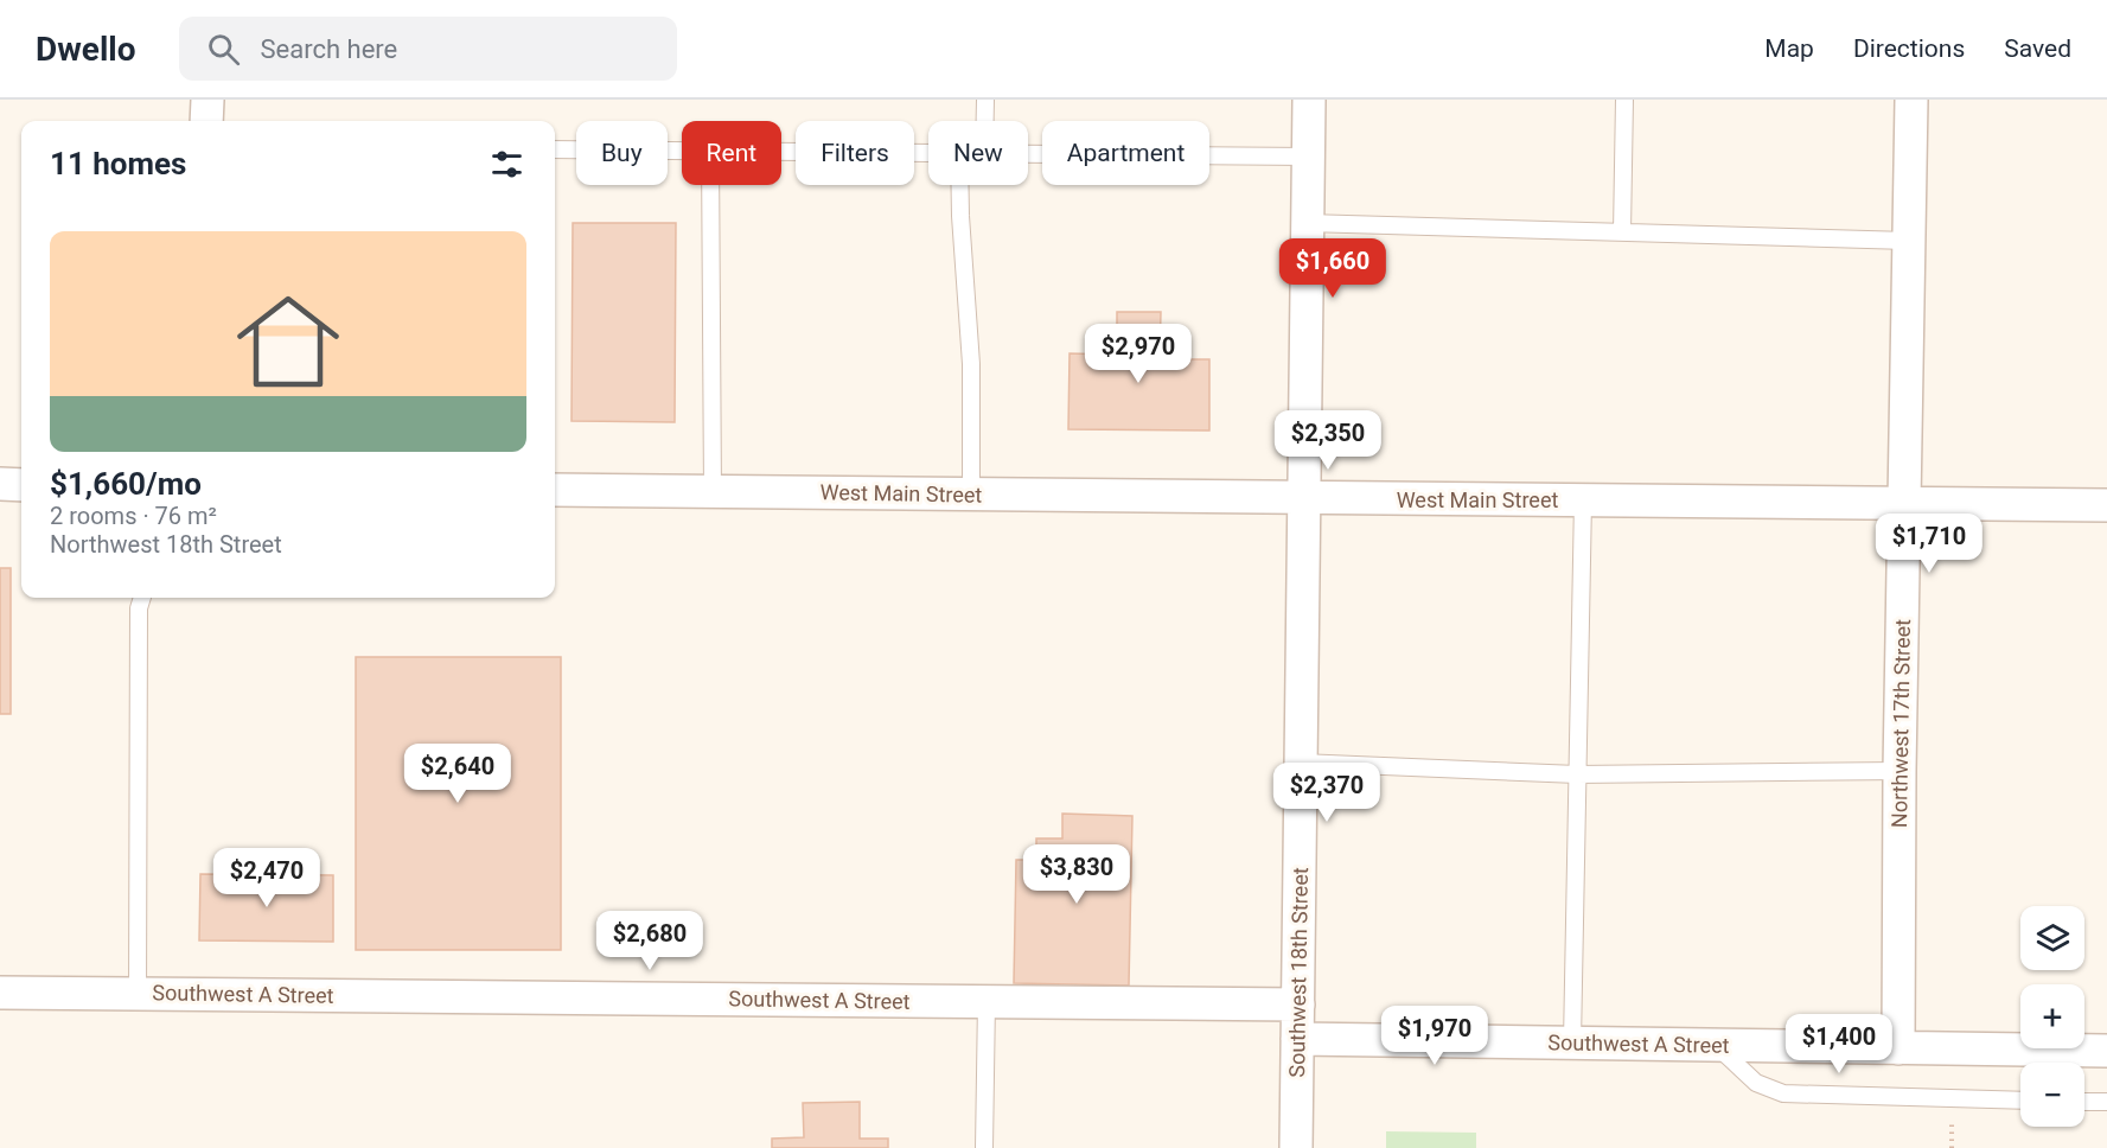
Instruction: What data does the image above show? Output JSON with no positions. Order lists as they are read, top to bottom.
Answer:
{
  "streets": {
    "street": [
      "West Main Street",
      "Northwest 17th Street",
      "Southwest 18th Street",
      "Southwest A Street"
    ]
  },
  "crossings": [
    ["West Main Street", "Northwest 17th Street"],
    ["West Main Street", "Southwest 18th Street"],
    ["Northwest 17th Street", "Southwest A Street"],
    ["Southwest 18th Street", "Southwest A Street"]
  ],
  "page": {
    "header": "Dwello",
    "search": "Search here",
    "nav": ["Map", "Directions", "Saved"],
    "chip": [
      "Buy",
      "Rent",
      "Filters",
      "New",
      "Apartment"
    ],
    "heading": "11 homes",
    "list": [
      {
        "name": "$1,660/mo",
        "note": "2 rooms · 76 m² · Northwest 18th Street"
      }
    ],
    "price": [
      "$1,660",
      "$2,970",
      "$2,350",
      "$1,710",
      "$2,640",
      "$2,370",
      "$3,830",
      "$2,470",
      "$2,680",
      "$1,970",
      "$1,400"
    ],
    "map_buttons": ["+", "−"]
  }
}
